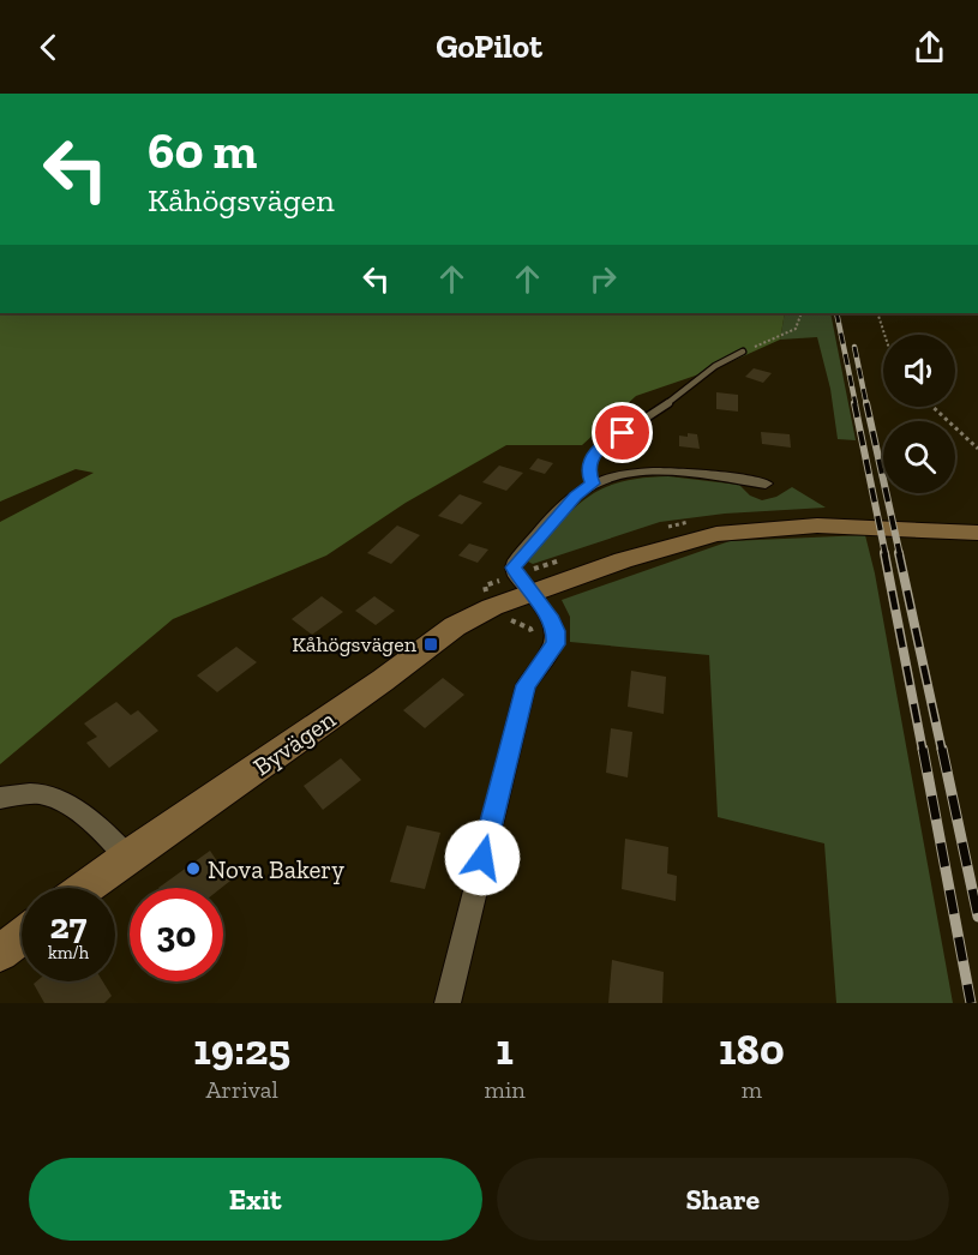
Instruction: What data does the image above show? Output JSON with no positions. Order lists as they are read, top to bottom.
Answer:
{
  "streets": {
    "street": ["Byvägen"]
  },
  "places": {
    "transit": ["Kåhögsvägen"],
    "other": ["Nova Bakery"]
  },
  "page": {
    "header": "GoPilot",
    "turn": ["60 m", "Kåhögsvägen"],
    "speed": "27 km/h",
    "limit": "30",
    "eta": [
      "19:25",
      "Arrival",
      "1",
      "min",
      "180",
      "m"
    ],
    "buttons": ["Exit", "Share"]
  }
}
